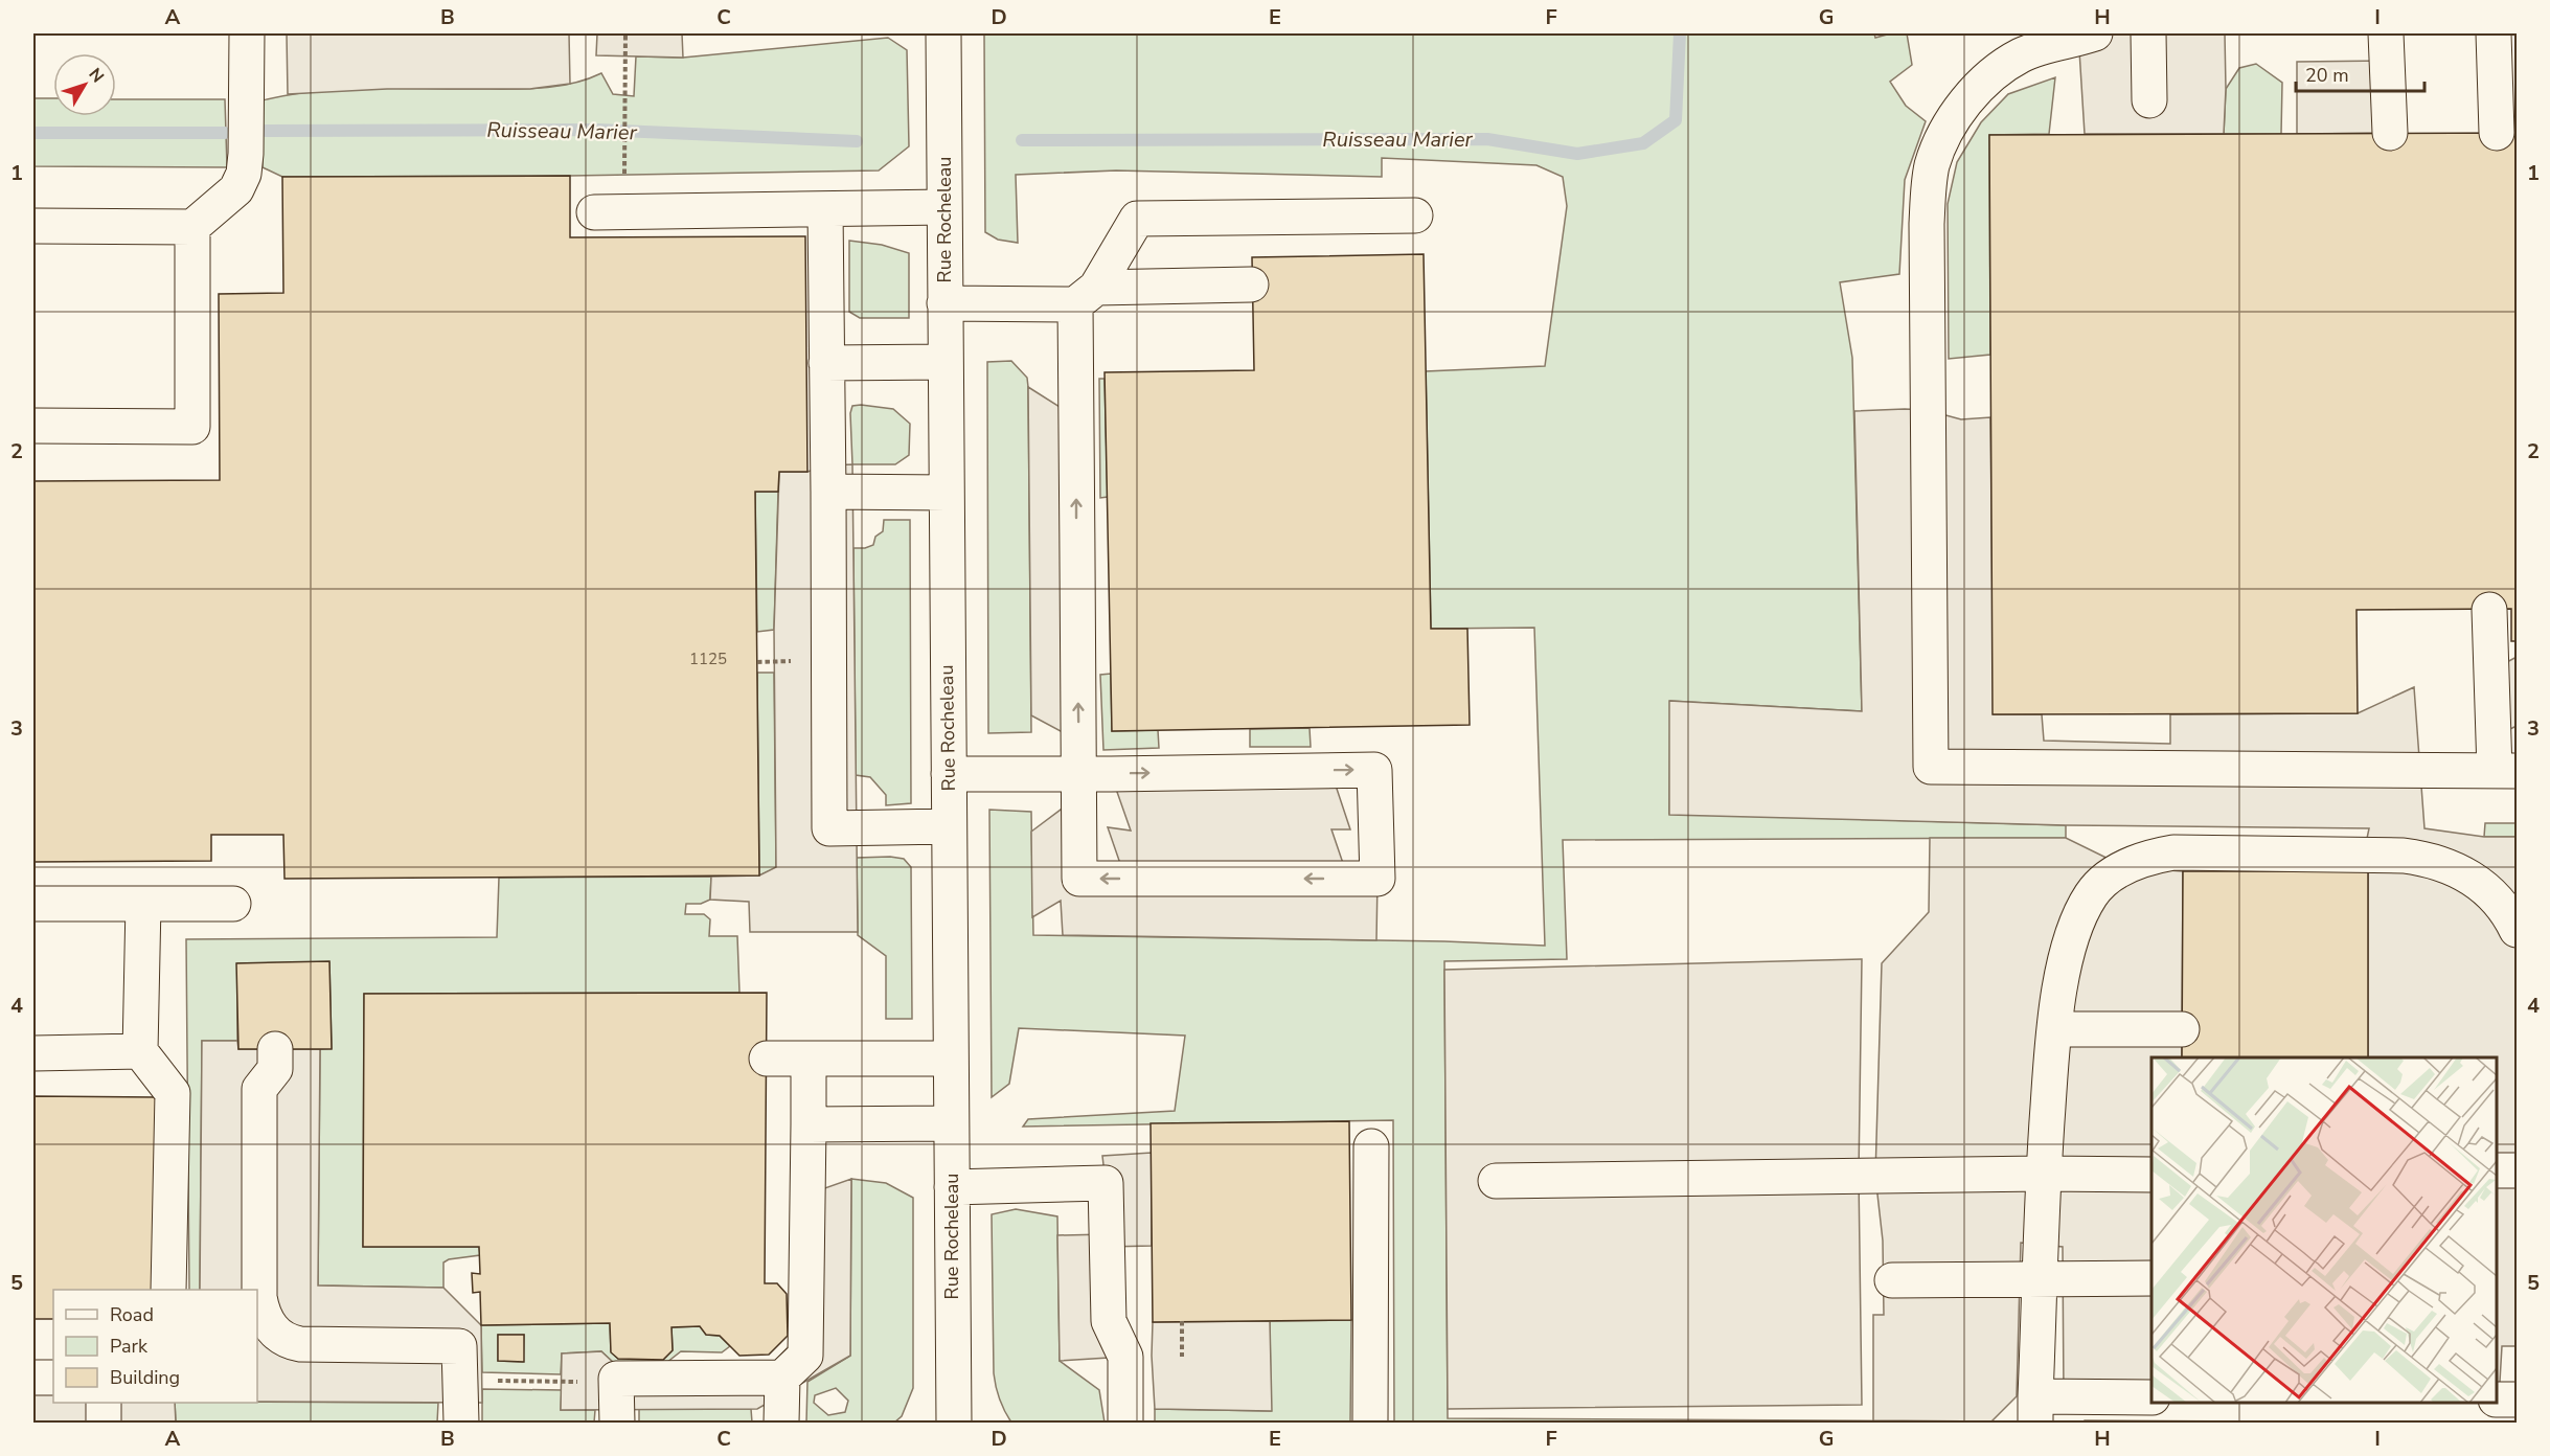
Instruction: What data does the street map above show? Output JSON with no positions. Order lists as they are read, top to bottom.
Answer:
{
  "streets": {
    "street": ["Rue Rocheleau"]
  },
  "water": ["Ruisseau Marier"],
  "house_numbers": ["1125"],
  "legend": ["Road", "Park", "Building"],
  "scale_bar": "20 m",
  "north": "top right",
  "grid": {
    "columns": [
      "A",
      "B",
      "C",
      "D",
      "E",
      "F",
      "G",
      "H",
      "I"
    ],
    "rows": [
      "1",
      "2",
      "3",
      "4",
      "5"
    ]
  }
}
